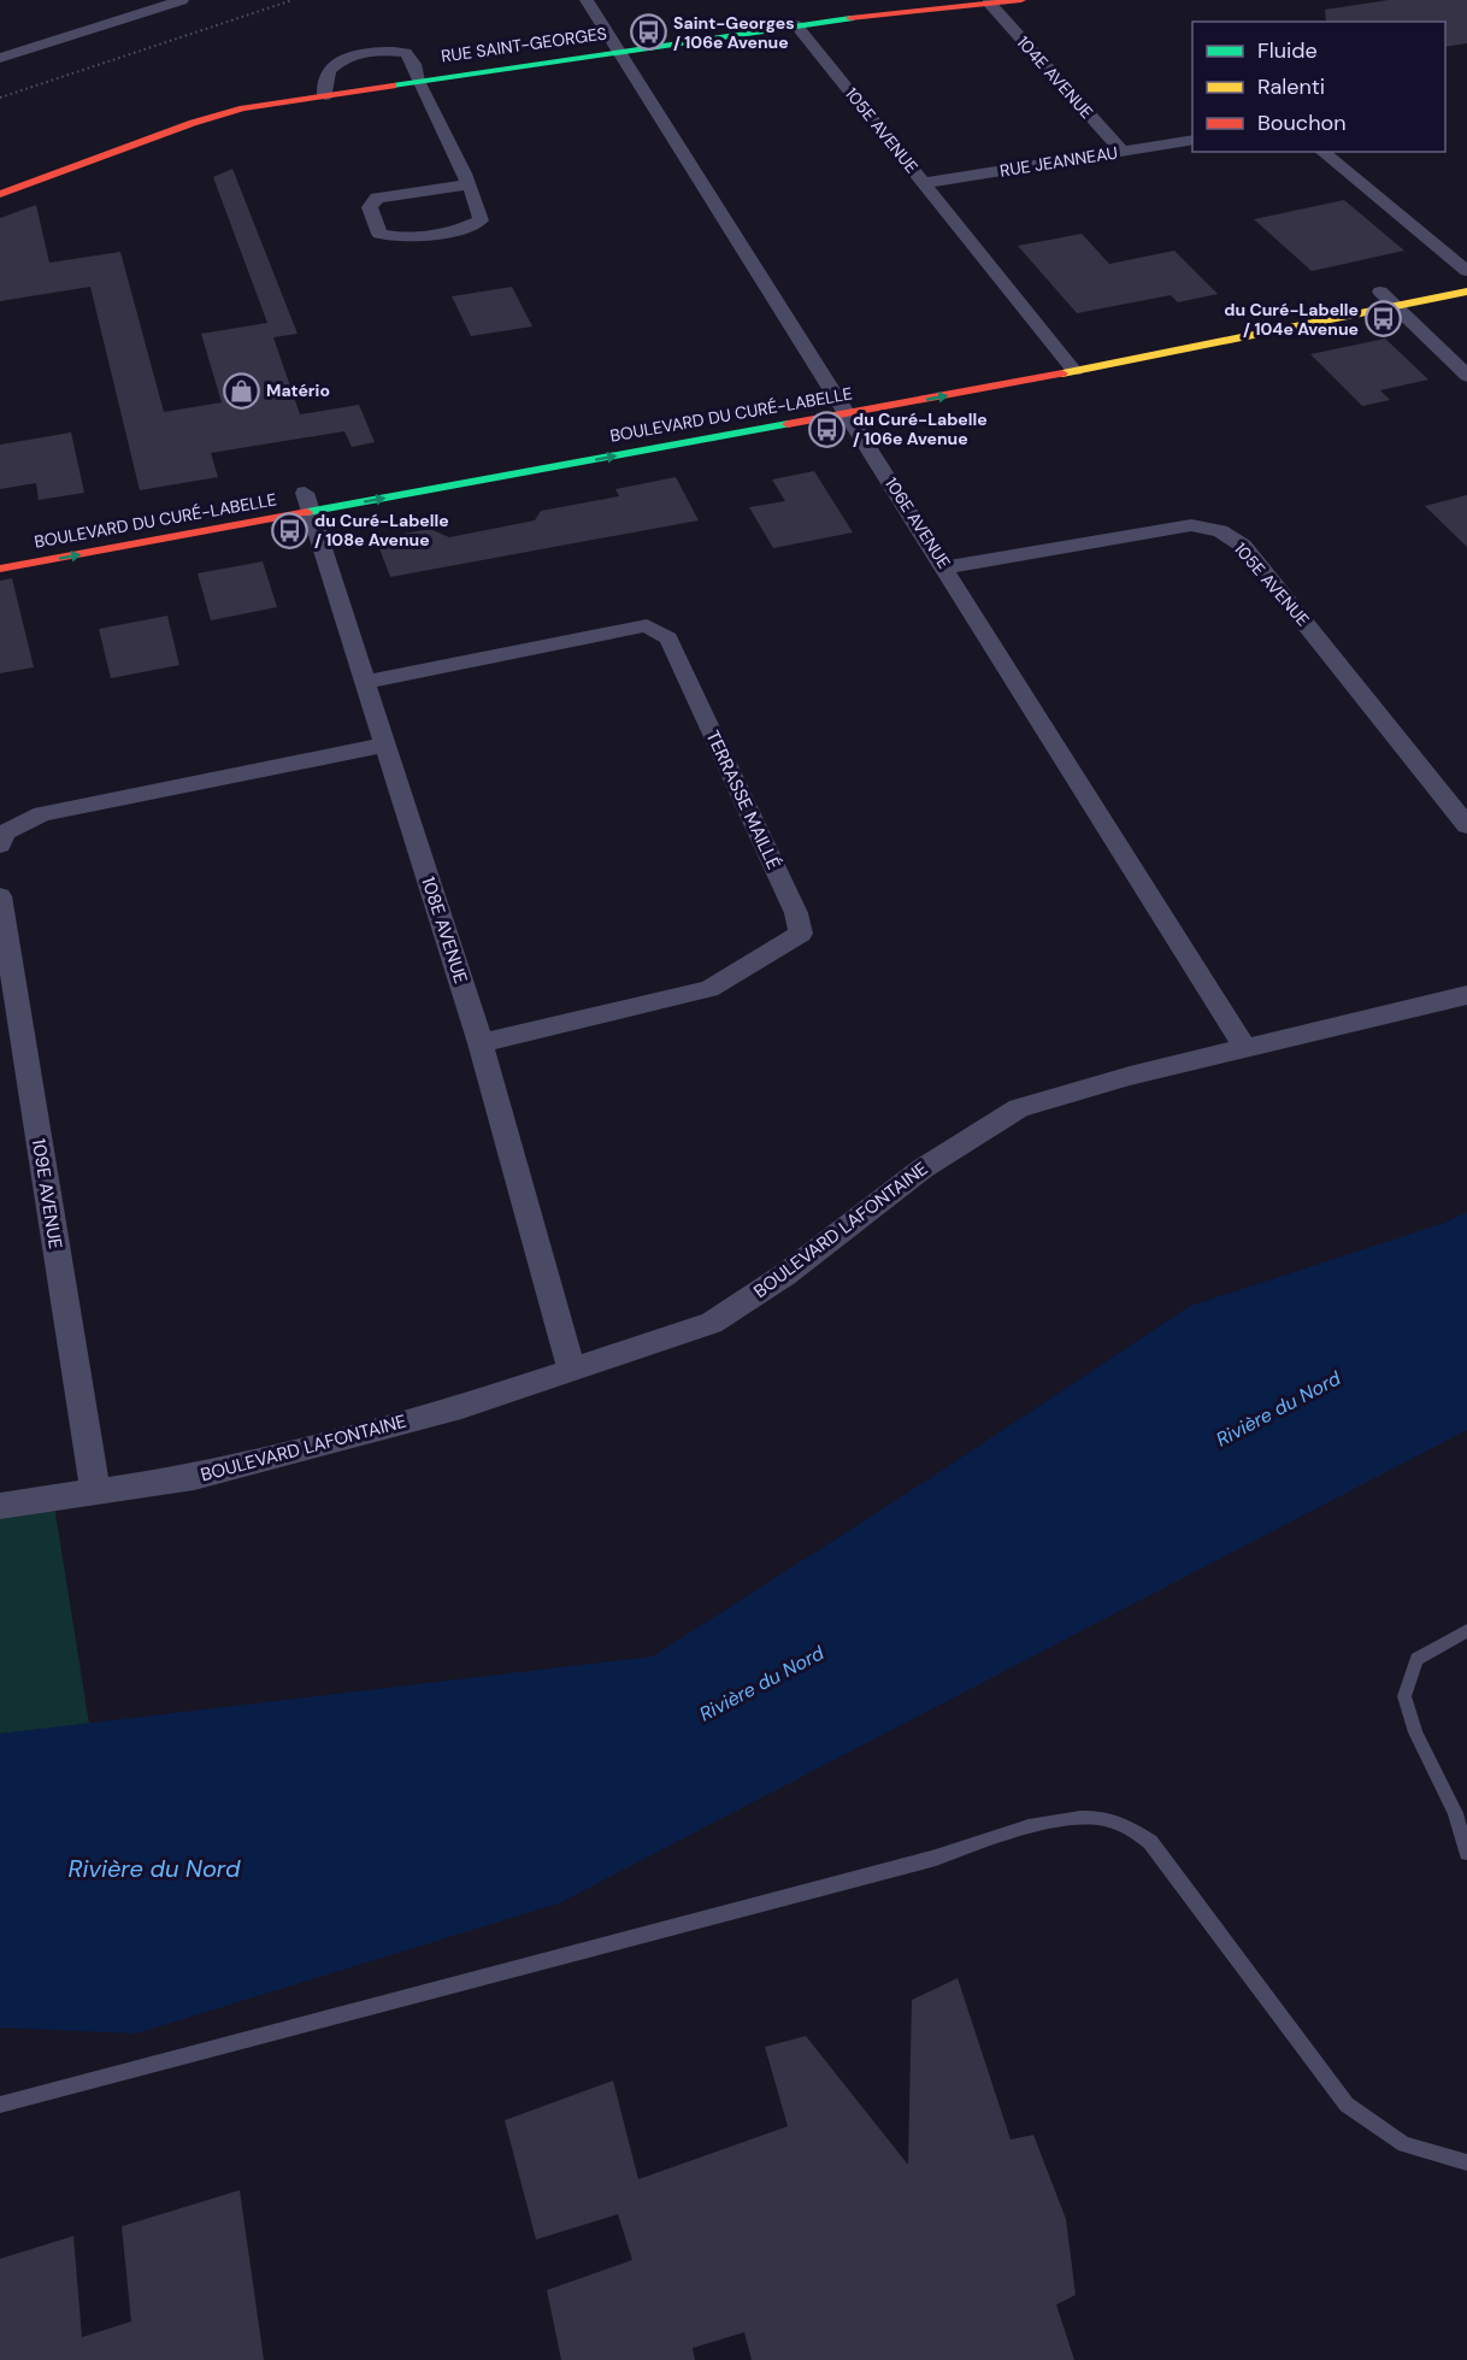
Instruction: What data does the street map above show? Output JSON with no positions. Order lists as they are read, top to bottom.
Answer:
{
  "streets": {
    "main road": ["RUE SAINT-GEORGES", "BOULEVARD DU CURÉ-LABELLE"],
    "street": [
      "104E AVENUE",
      "105E AVENUE",
      "RUE JEANNEAU",
      "106E AVENUE",
      "TERRASSE MAILLÉ",
      "108E AVENUE",
      "109E AVENUE",
      "BOULEVARD LAFONTAINE"
    ]
  },
  "crossings": [
    ["RUE SAINT-GEORGES", "104E AVENUE"],
    ["RUE SAINT-GEORGES", "105E AVENUE"],
    ["RUE SAINT-GEORGES", "106E AVENUE"],
    ["104E AVENUE", "RUE JEANNEAU"],
    ["105E AVENUE", "RUE JEANNEAU"],
    ["105E AVENUE", "BOULEVARD DU CURÉ-LABELLE"],
    ["105E AVENUE", "106E AVENUE"],
    ["BOULEVARD DU CURÉ-LABELLE", "106E AVENUE"],
    ["BOULEVARD DU CURÉ-LABELLE", "108E AVENUE"],
    ["106E AVENUE", "BOULEVARD LAFONTAINE"],
    ["TERRASSE MAILLÉ", "108E AVENUE"],
    ["108E AVENUE", "BOULEVARD LAFONTAINE"],
    ["109E AVENUE", "BOULEVARD LAFONTAINE"]
  ],
  "one_way": ["BOULEVARD DU CURÉ-LABELLE"],
  "water": ["Rivière du Nord"],
  "places": {
    "bus stop": [
      "Saint-Georges / 106e Avenue",
      "du Curé-Labelle / 104e Avenue",
      "du Curé-Labelle / 106e Avenue",
      "du Curé-Labelle / 108e Avenue"
    ],
    "shop": ["Matério"]
  },
  "legend": ["Fluide", "Ralenti", "Bouchon"]
}
